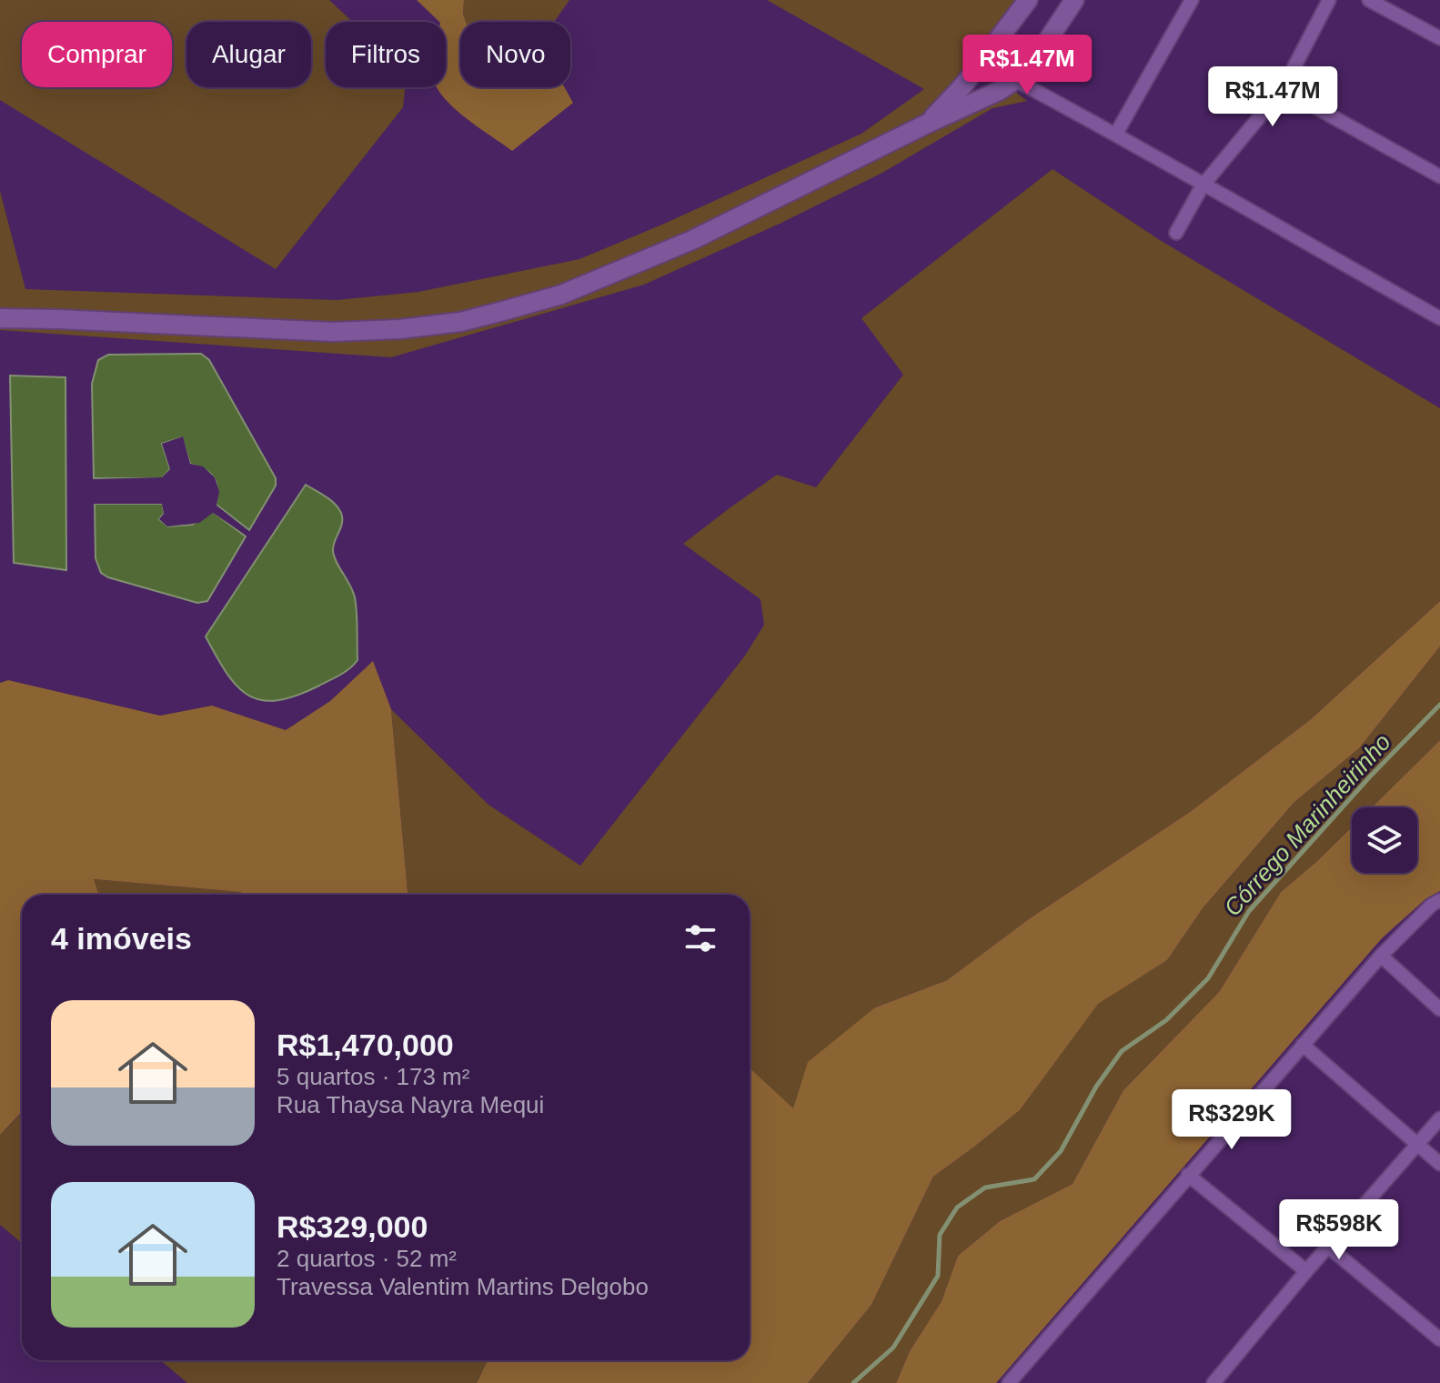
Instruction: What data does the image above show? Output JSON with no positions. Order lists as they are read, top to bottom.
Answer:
{
  "water": ["Córrego Marinheirinho"],
  "page": {
    "chip": [
      "Comprar",
      "Alugar",
      "Filtros",
      "Novo"
    ],
    "price": [
      "R$1.47M",
      "R$1.47M",
      "R$329K",
      "R$598K"
    ],
    "heading": "4 imóveis",
    "list": [
      {
        "name": "R$1,470,000",
        "note": "5 quartos · 173 m² · Rua Thaysa Nayra Mequi"
      },
      {
        "name": "R$329,000",
        "note": "2 quartos · 52 m² · Travessa Valentim Martins Delgobo"
      }
    ]
  }
}
